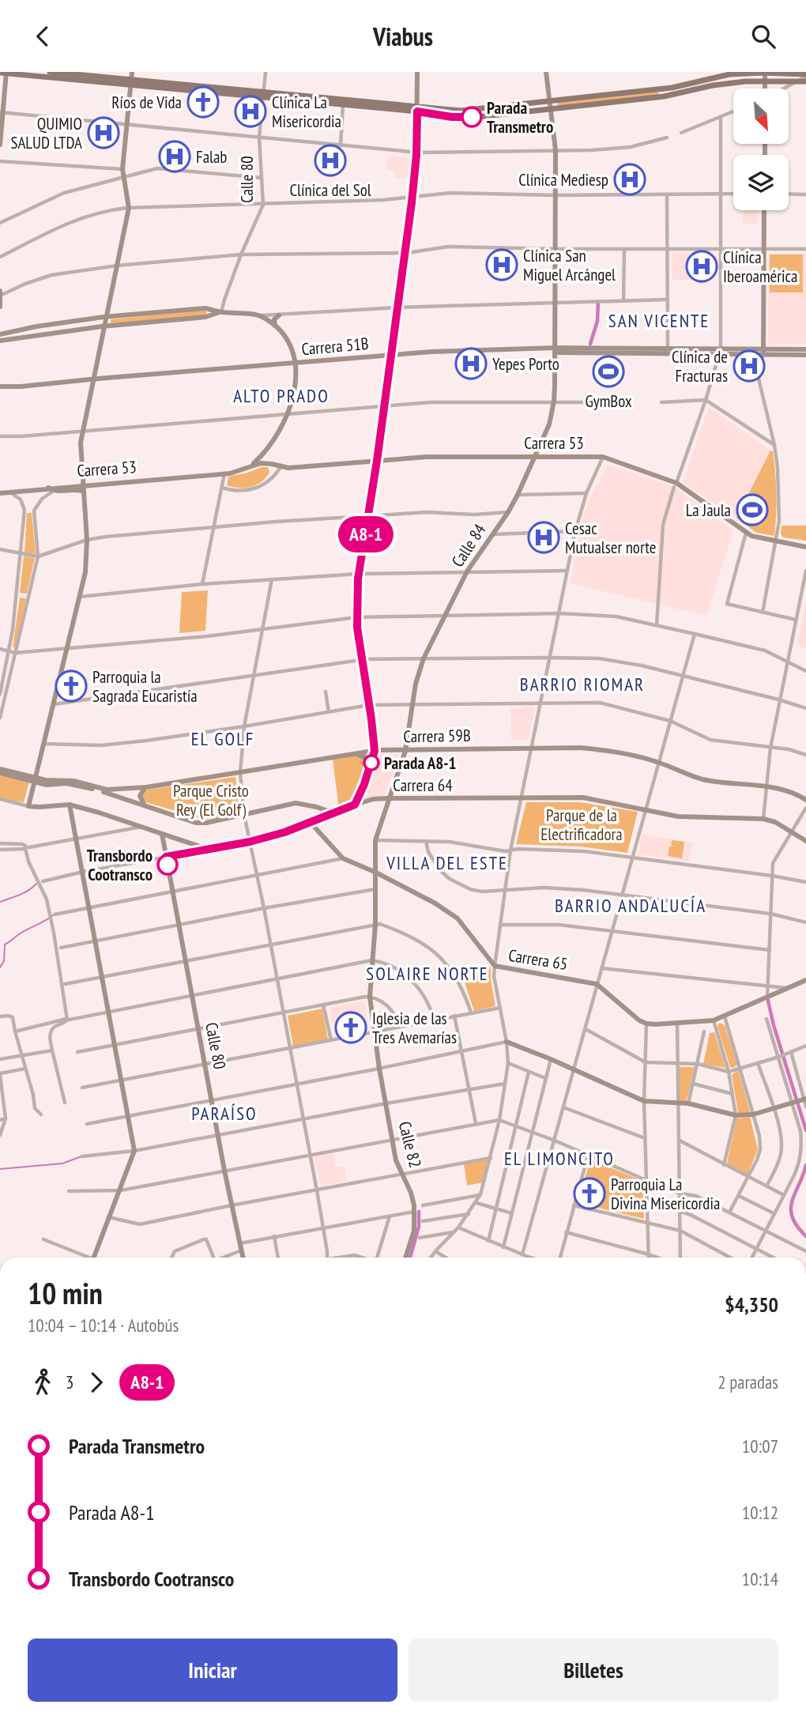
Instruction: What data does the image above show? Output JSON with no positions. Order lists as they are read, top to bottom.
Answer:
{
  "streets": {
    "street": [
      "Calle 80",
      "Carrera 51B",
      "Carrera 53",
      "Calle 84",
      "Carrera 59B",
      "Carrera 64",
      "Carrera 65",
      "Calle 82"
    ]
  },
  "crossings": [
    ["Calle 80", "Carrera 64"],
    ["Carrera 51B", "Calle 84"],
    ["Carrera 53", "Calle 84"],
    ["Calle 84", "Carrera 59B"],
    ["Calle 84", "Carrera 64"],
    ["Calle 84", "Carrera 65"],
    ["Calle 84", "Calle 82"],
    ["Carrera 59B", "Carrera 64"]
  ],
  "districts": [
    "SAN VICENTE",
    "ALTO PRADO",
    "BARRIO RIOMAR",
    "EL GOLF",
    "VILLA DEL ESTE",
    "BARRIO ANDALUCÍA",
    "SOLAIRE NORTE",
    "PARAÍSO",
    "EL LIMONCITO"
  ],
  "parks": ["Parque Cristo Rey (El Golf)", "Parque de la Electrificadora"],
  "places": {
    "church": [
      "Ríos de Vida",
      "Parroquia la Sagrada Eucaristía",
      "Iglesia de las Tres Avemarías",
      "Parroquia La Divina Misericordia"
    ],
    "hospital": [
      "Clínica La Misericordia",
      "QUIMIO SALUD LTDA",
      "Falab",
      "Clínica del Sol",
      "Clínica Mediesp",
      "Clínica San Miguel Arcángel",
      "Clínica Iberoamérica",
      "Yepes Porto",
      "Clínica de Fracturas",
      "Cesac Mutualser norte"
    ],
    "other": ["Parada Transmetro", "Parada A8-1", "Transbordo Cootransco"],
    "sports": ["GymBox", "La Jaula"]
  },
  "lines": ["bus line A8-1"],
  "north": "bottom right",
  "page": {
    "header": "Viabus",
    "on_map": "A8-1",
    "heading": ["10 min", "10:04 – 10:14 · Autobús", "$4,350"],
    "legs": ["3", "A8-1", "2 paradas"],
    "list": [
      {
        "name": "Parada Transmetro",
        "value": "10:07"
      },
      {
        "name": "Parada A8-1",
        "value": "10:12"
      },
      {
        "name": "Transbordo Cootransco",
        "value": "10:14"
      }
    ],
    "buttons": ["Iniciar", "Billetes"]
  }
}
